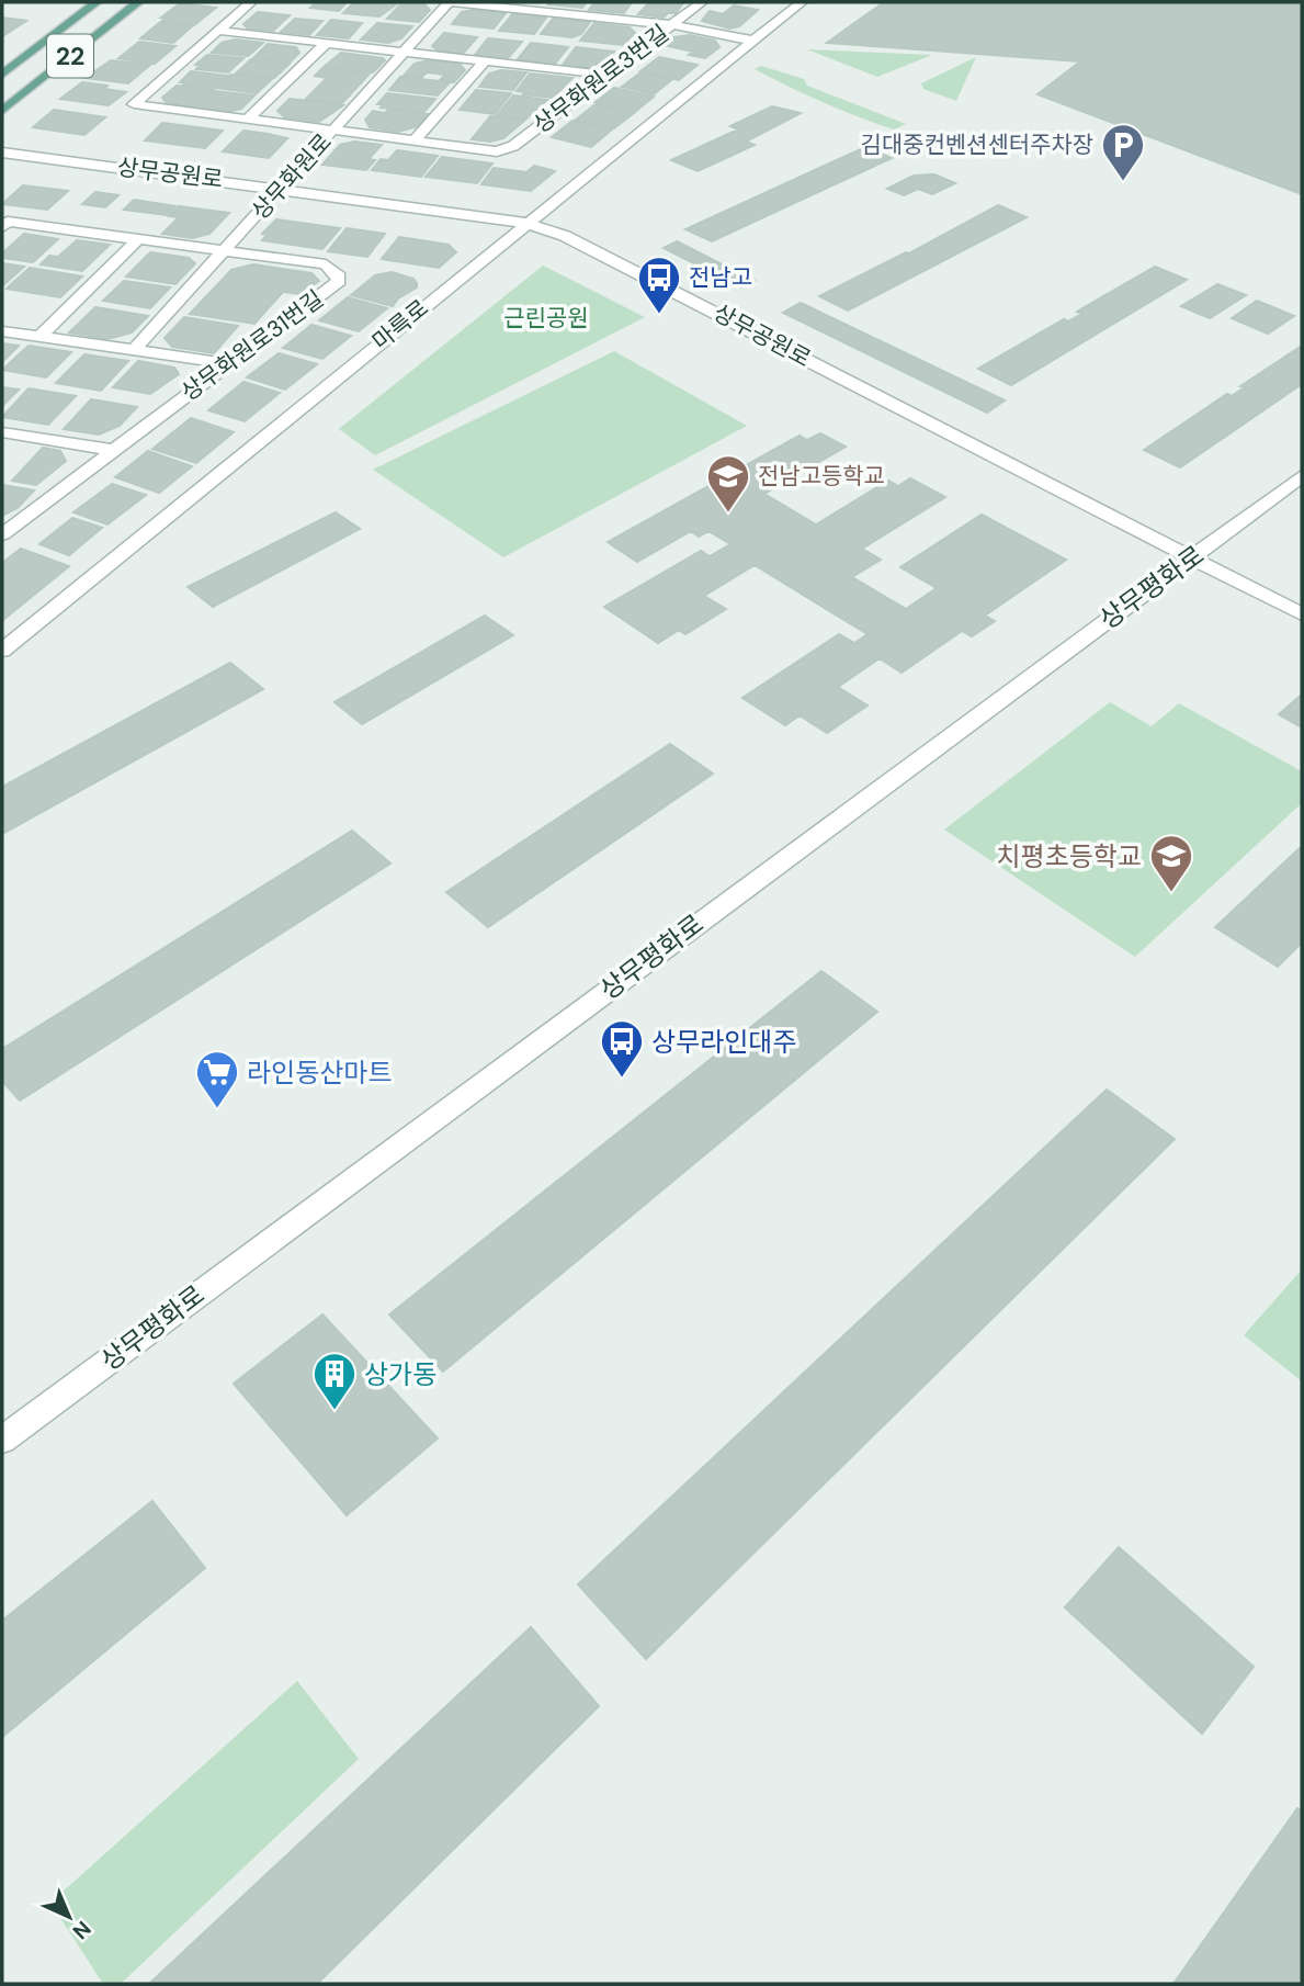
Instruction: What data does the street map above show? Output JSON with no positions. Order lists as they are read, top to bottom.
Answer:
{
  "streets": {
    "main road": ["22"],
    "street": [
      "상무화원로3번길",
      "상무공원로",
      "상무화원로",
      "마륵로",
      "상무화원로31번길",
      "상무평화로"
    ]
  },
  "crossings": [
    ["상무공원로", "상무화원로"],
    ["상무공원로", "마륵로"],
    ["상무공원로", "상무평화로"],
    ["상무화원로", "상무화원로31번길"]
  ],
  "parks": ["근린공원"],
  "places": {
    "parking": ["김대중컨벤션센터주차장"],
    "bus stop": ["전남고", "상무라인대주"],
    "school or university": ["전남고등학교", "치평초등학교"],
    "supermarket": ["라인동산마트"],
    "building": ["상가동"]
  },
  "north": "bottom right"
}
